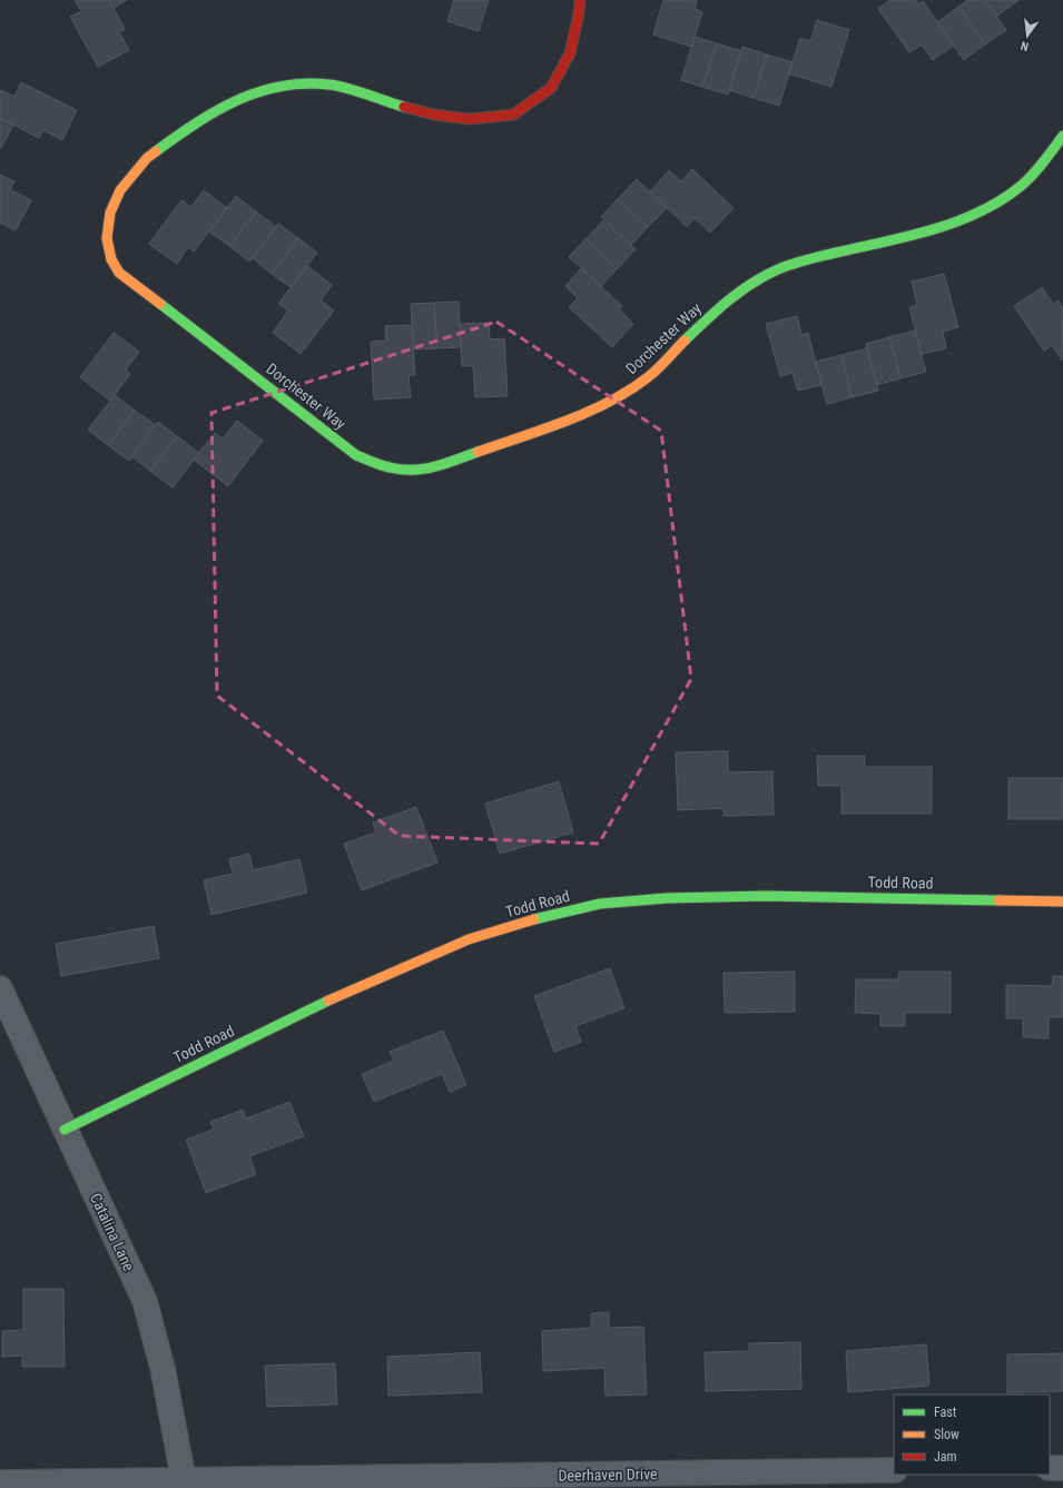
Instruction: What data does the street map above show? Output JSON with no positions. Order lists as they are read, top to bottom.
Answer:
{
  "streets": {
    "street": [
      "Dorchester Way",
      "Todd Road",
      "Catalina Lane",
      "Deerhaven Drive"
    ]
  },
  "crossings": [
    ["Todd Road", "Catalina Lane"],
    ["Catalina Lane", "Deerhaven Drive"]
  ],
  "legend": ["Fast", "Slow", "Jam"],
  "north": "bottom"
}
